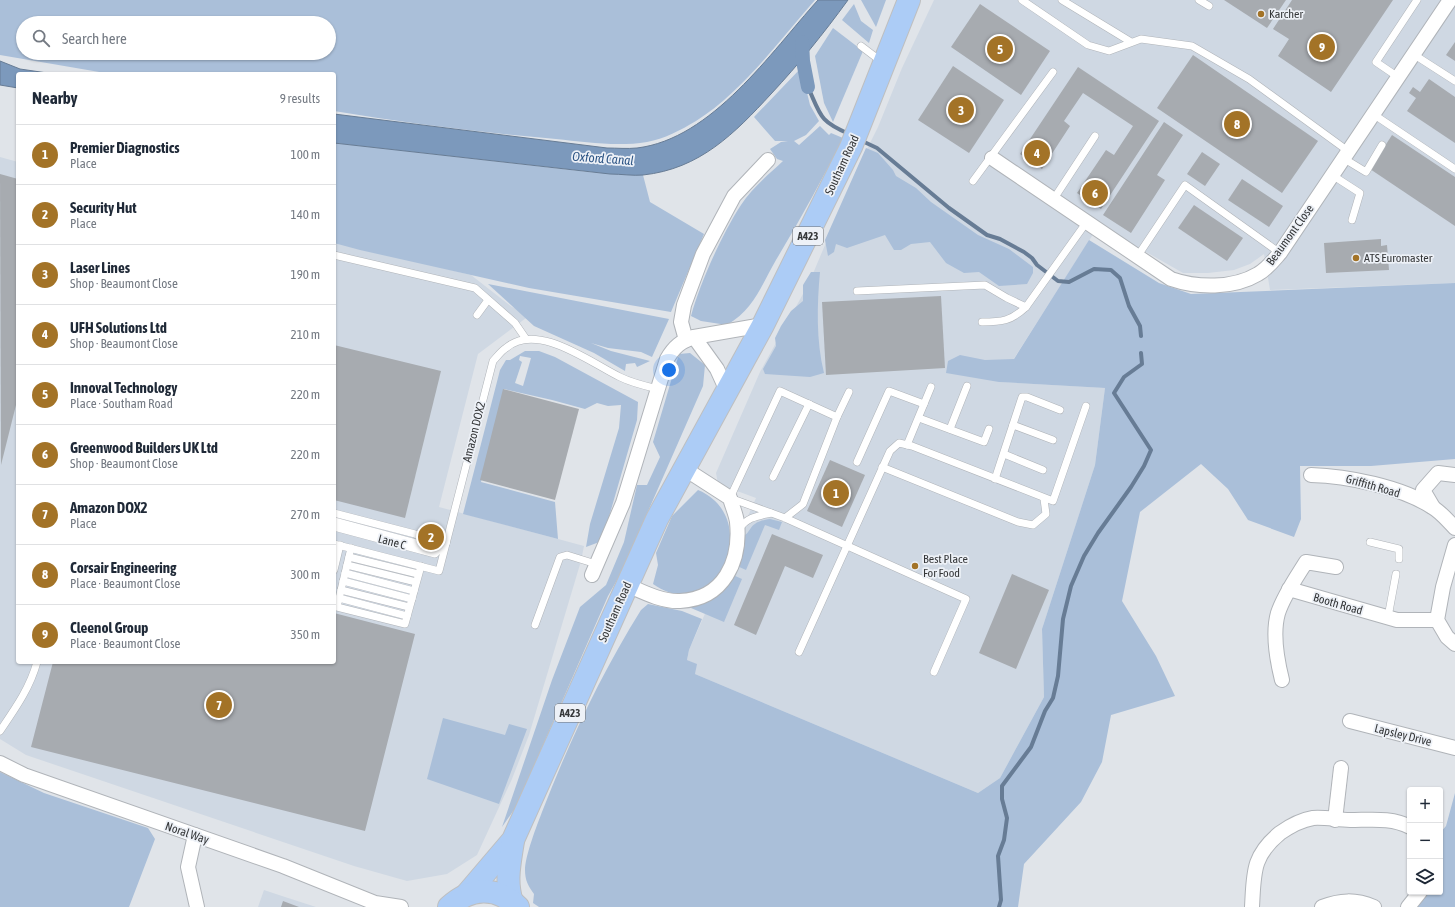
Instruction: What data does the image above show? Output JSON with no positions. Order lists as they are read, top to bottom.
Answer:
{
  "streets": {
    "highway": ["Southam Road", "A423"],
    "street": [
      "Beaumont Close",
      "Griffith Road",
      "Booth Road",
      "Lapsley Drive",
      "Noral Way"
    ],
    "lane": ["Amazon DOX2", "Lane C"]
  },
  "crossings": [
    ["Amazon DOX2", "Lane C"]
  ],
  "water": ["Oxford Canal"],
  "places": ["Karcher", "ATS Euromaster", "Best Place For Food"],
  "page": {
    "search": "Search here",
    "pins": [
      "9",
      "5",
      "3",
      "8",
      "4",
      "6",
      "1",
      "2",
      "7"
    ],
    "heading": ["Nearby", "9 results"],
    "list": [
      {
        "mark": "1",
        "name": "Premier Diagnostics",
        "note": "Place",
        "value": "100 m"
      },
      {
        "mark": "2",
        "name": "Security Hut",
        "note": "Place",
        "value": "140 m"
      },
      {
        "mark": "3",
        "name": "Laser Lines",
        "note": "Shop · Beaumont Close",
        "value": "190 m"
      },
      {
        "mark": "4",
        "name": "UFH Solutions Ltd",
        "note": "Shop · Beaumont Close",
        "value": "210 m"
      },
      {
        "mark": "5",
        "name": "Innoval Technology",
        "note": "Place · Southam Road",
        "value": "220 m"
      },
      {
        "mark": "6",
        "name": "Greenwood Builders UK Ltd",
        "note": "Shop · Beaumont Close",
        "value": "220 m"
      },
      {
        "mark": "7",
        "name": "Amazon DOX2",
        "note": "Place",
        "value": "270 m"
      },
      {
        "mark": "8",
        "name": "Corsair Engineering",
        "note": "Place · Beaumont Close",
        "value": "300 m"
      },
      {
        "mark": "9",
        "name": "Cleenol Group",
        "note": "Place · Beaumont Close",
        "value": "350 m"
      }
    ],
    "map_buttons": ["+", "−"]
  }
}
